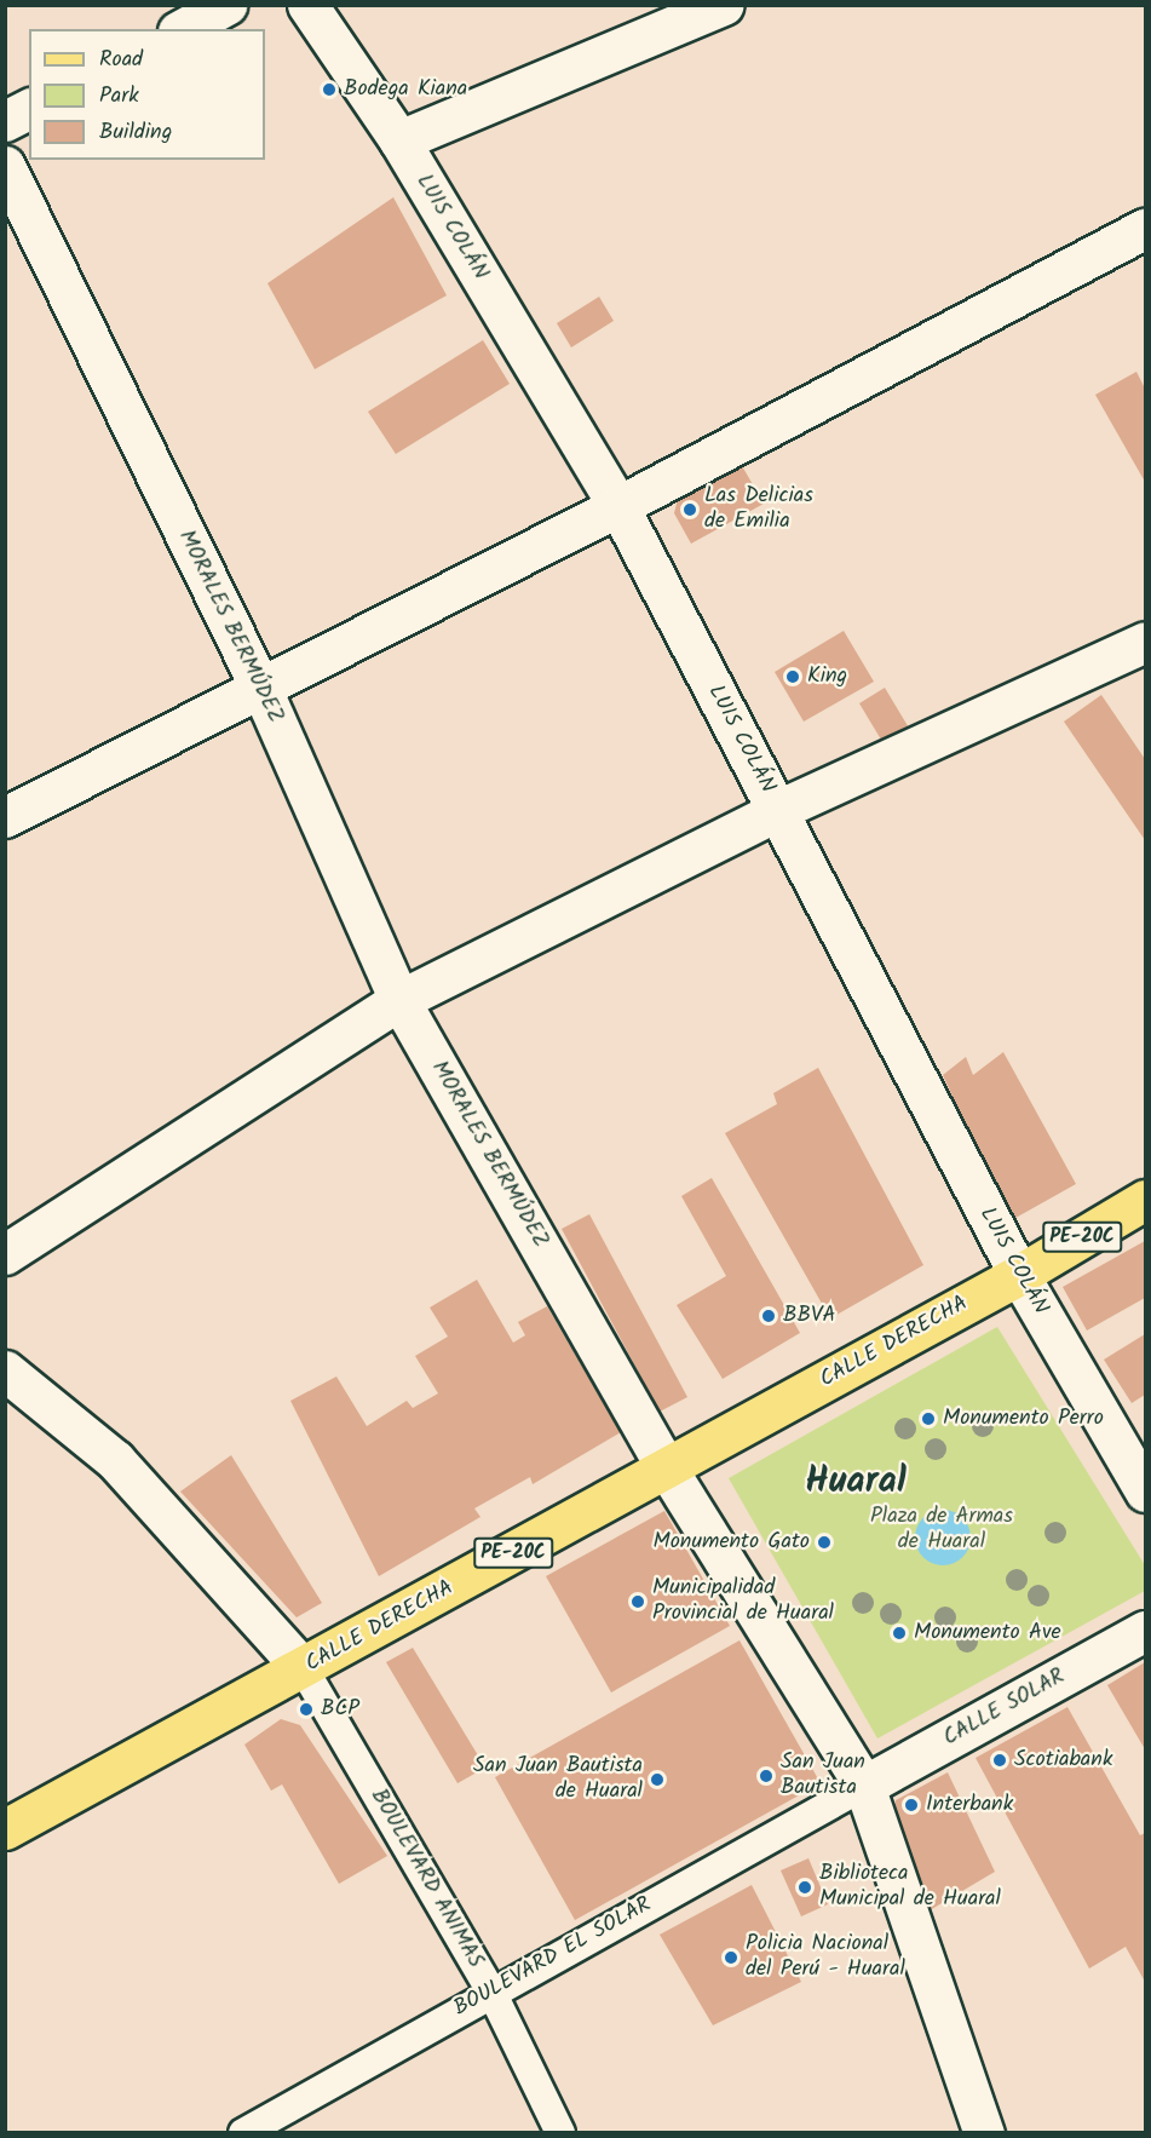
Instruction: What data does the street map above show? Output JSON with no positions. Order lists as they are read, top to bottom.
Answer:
{
  "streets": {
    "main road": ["PE-20C", "CALLE DERECHA"],
    "street": [
      "LUIS COLÁN",
      "MORALES BERMÚDEZ",
      "CALLE SOLAR",
      "BOULEVARD ANIMAS",
      "BOULEVARD EL SOLAR"
    ]
  },
  "crossings": [
    ["LUIS COLÁN", "PE-20C"],
    ["LUIS COLÁN", "CALLE DERECHA"],
    ["MORALES BERMÚDEZ", "CALLE DERECHA"],
    ["MORALES BERMÚDEZ", "CALLE SOLAR"],
    ["MORALES BERMÚDEZ", "BOULEVARD EL SOLAR"],
    ["PE-20C", "CALLE DERECHA"],
    ["CALLE DERECHA", "BOULEVARD ANIMAS"],
    ["CALLE SOLAR", "BOULEVARD EL SOLAR"],
    ["BOULEVARD ANIMAS", "BOULEVARD EL SOLAR"]
  ],
  "districts": ["Huaral"],
  "parks": ["Plaza de Armas de Huaral"],
  "places": [
    "Bodega Kiana",
    "Las Delicias de Emilia",
    "King",
    "BBVA",
    "Monumento Perro",
    "Monumento Gato",
    "Municipalidad Provincial de Huaral",
    "Monumento Ave",
    "BCP",
    "Scotiabank",
    "San Juan Bautista",
    "San Juan Bautista de Huaral",
    "Interbank",
    "Biblioteca Municipal de Huaral",
    "Policia Nacional del Perú - Huaral"
  ],
  "legend": ["Road", "Park", "Building"]
}
